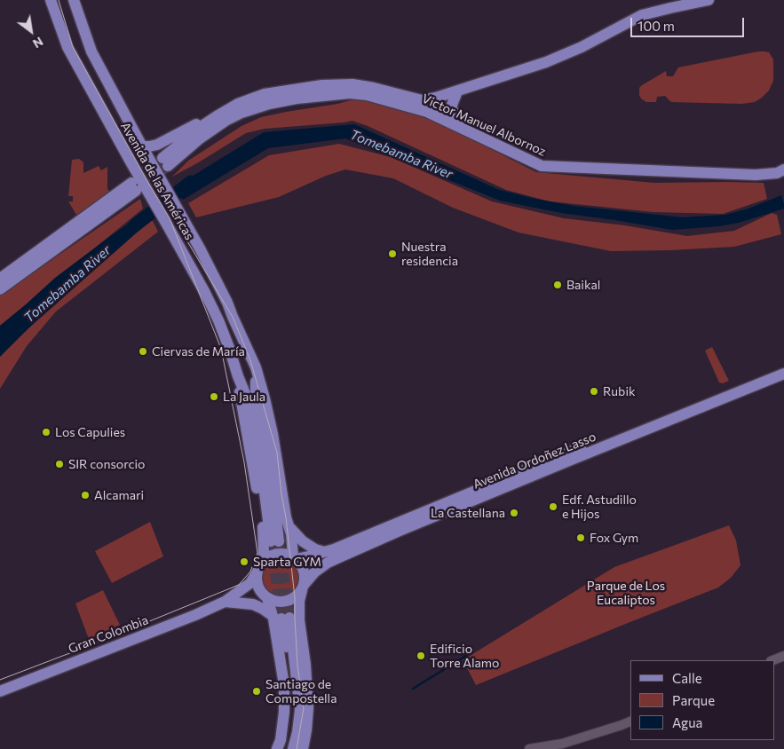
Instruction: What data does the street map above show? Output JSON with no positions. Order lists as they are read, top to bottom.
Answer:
{
  "streets": {
    "main road": [
      "Victor Manuel Albornoz",
      "Avenida de las Américas",
      "Avenida Ordoñez Lasso",
      "Gran Colombia"
    ]
  },
  "crossings": [
    ["Avenida de las Américas", "Avenida Ordoñez Lasso"],
    ["Avenida de las Américas", "Gran Colombia"],
    ["Avenida Ordoñez Lasso", "Gran Colombia"]
  ],
  "water": ["Tomebamba River"],
  "parks": ["Parque de Los Eucaliptos"],
  "places": [
    "Nuestra residencia",
    "Baikal",
    "Ciervas de María",
    "Rubik",
    "La Jaula",
    "Los Capulies",
    "SIR consorcio",
    "Alcamari",
    "Edf. Astudillo e Hijos",
    "La Castellana",
    "Fox Gym",
    "Sparta GYM",
    "Edificio Torre Alamo",
    "Santiago de Compostella"
  ],
  "legend": ["Calle", "Parque", "Agua"],
  "scale_bar": "100 m",
  "north": "bottom right"
}
